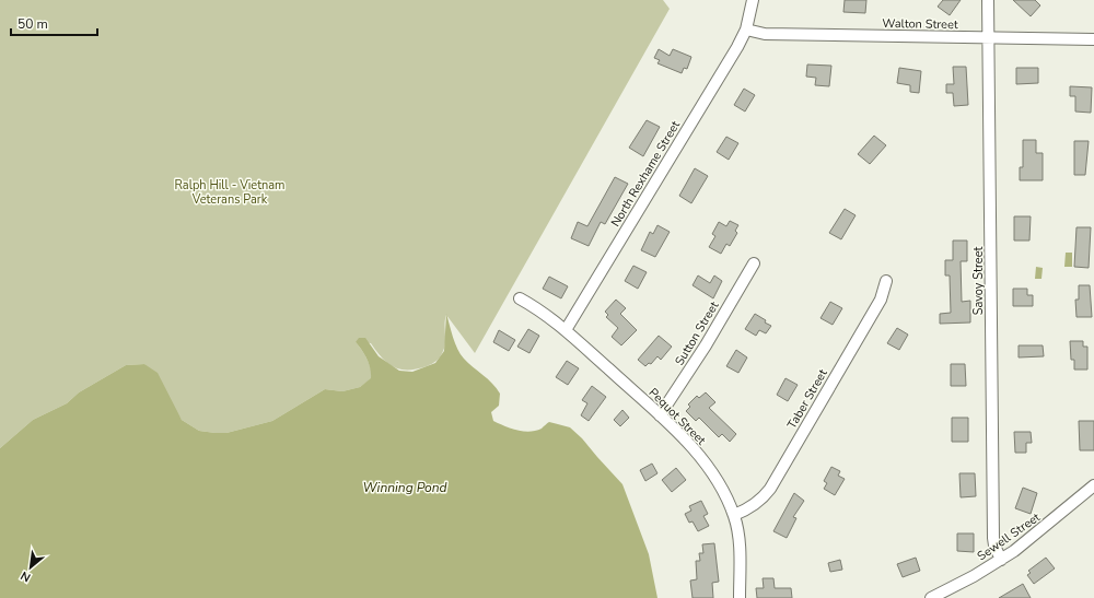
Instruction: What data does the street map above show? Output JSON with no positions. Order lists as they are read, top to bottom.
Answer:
{
  "streets": {
    "street": [
      "Walton Street",
      "North Rexhame Street",
      "Savoy Street",
      "Sutton Street",
      "Taber Street",
      "Pequot Street",
      "Sewell Street"
    ]
  },
  "crossings": [
    ["Walton Street", "North Rexhame Street"],
    ["Walton Street", "Savoy Street"],
    ["North Rexhame Street", "Pequot Street"],
    ["Savoy Street", "Sewell Street"],
    ["Sutton Street", "Pequot Street"],
    ["Taber Street", "Pequot Street"]
  ],
  "water": ["Winning Pond"],
  "parks": ["Ralph Hill - Vietnam Veterans Park"],
  "scale_bar": "50 m",
  "north": "bottom left"
}
